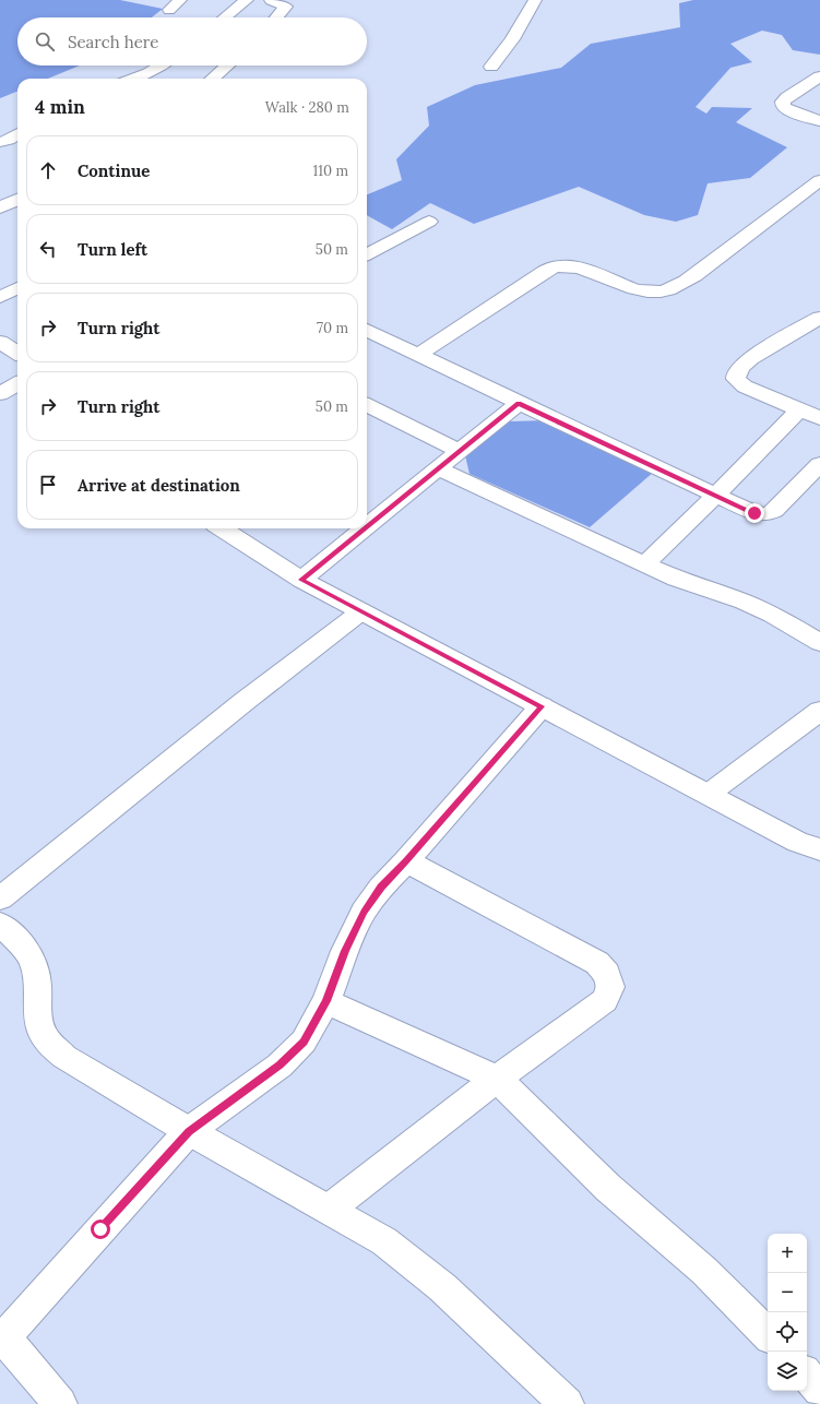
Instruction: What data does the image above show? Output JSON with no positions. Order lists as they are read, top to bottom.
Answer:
{
  "page": {
    "search": "Search here",
    "heading": ["4 min", "Walk · 280 m"],
    "list": [
      ["Continue", "110 m"],
      ["Turn left", "50 m"],
      ["Turn right", "70 m"],
      ["Turn right", "50 m"],
      "Arrive at destination"
    ],
    "map_buttons": ["+", "−"]
  }
}
